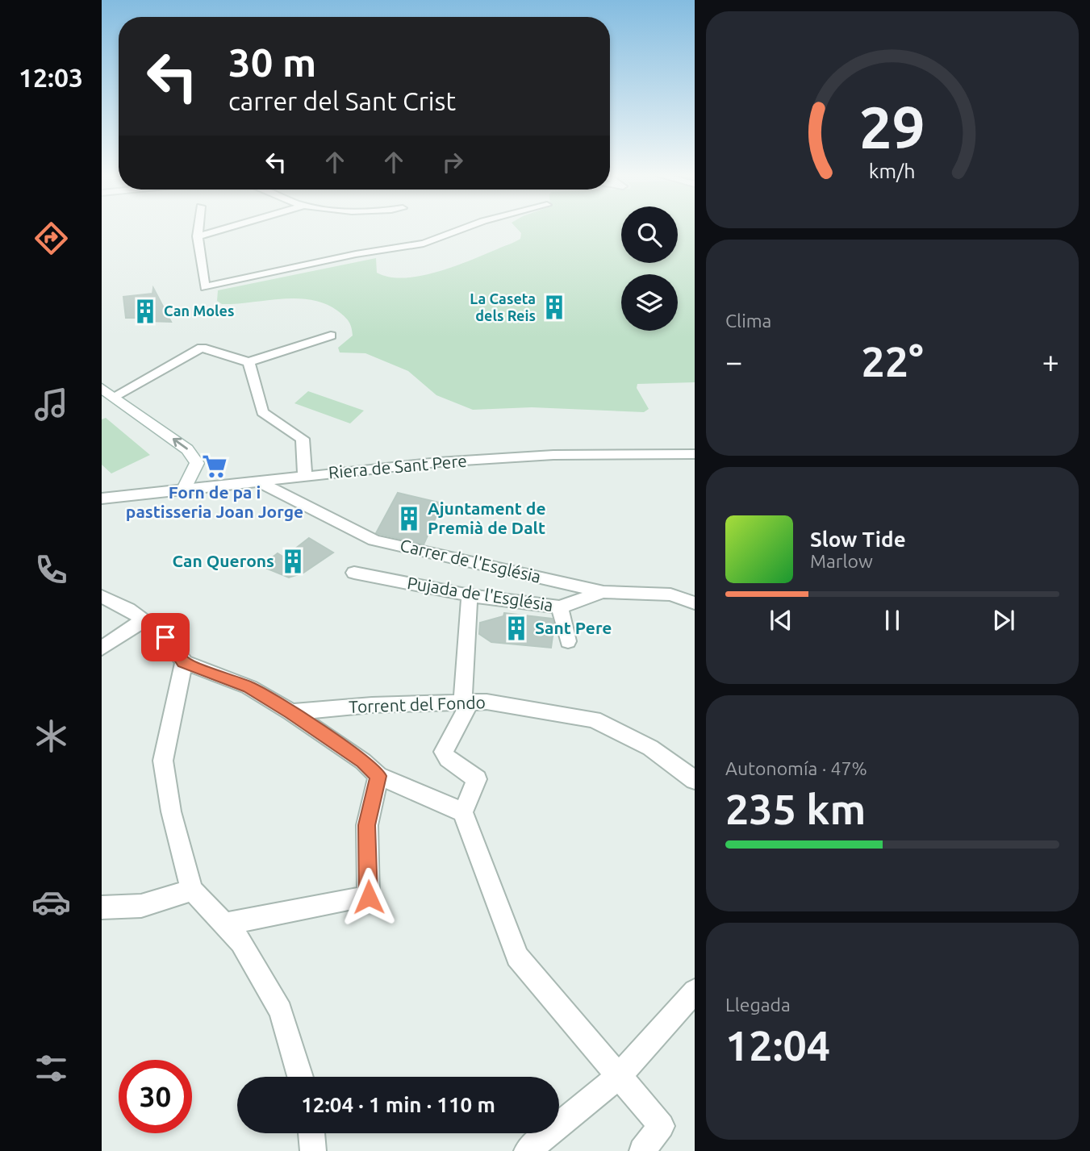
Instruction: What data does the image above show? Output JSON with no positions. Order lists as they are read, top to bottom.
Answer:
{
  "streets": {
    "street": [
      "Riera de Sant Pere",
      "Carrer de l'Església",
      "Pujada de l'Església",
      "Torrent del Fondo"
    ]
  },
  "crossings": [
    ["Riera de Sant Pere", "Carrer de l'Església"],
    ["Carrer de l'Església", "Pujada de l'Església"]
  ],
  "places": {
    "building": [
      "La Caseta dels Reis",
      "Can Moles",
      "Ajuntament de Premià de Dalt",
      "Can Querons",
      "Sant Pere"
    ],
    "supermarket": ["Forn de pa i pastisseria Joan Jorge"]
  },
  "page": {
    "tabs": "12:03",
    "turn": ["30 m", "carrer del Sant Crist"],
    "tile": [
      "Clima",
      ["Autonomía · 47%", "235 km"],
      ["Llegada", "12:04"]
    ],
    "heat": ["−", "22°", "+"],
    "song": ["Slow Tide", "Marlow"],
    "limit": "30",
    "trip": "12:04 · 1 min · 110 m",
    "gauge": ["29", "km/h"]
  }
}
